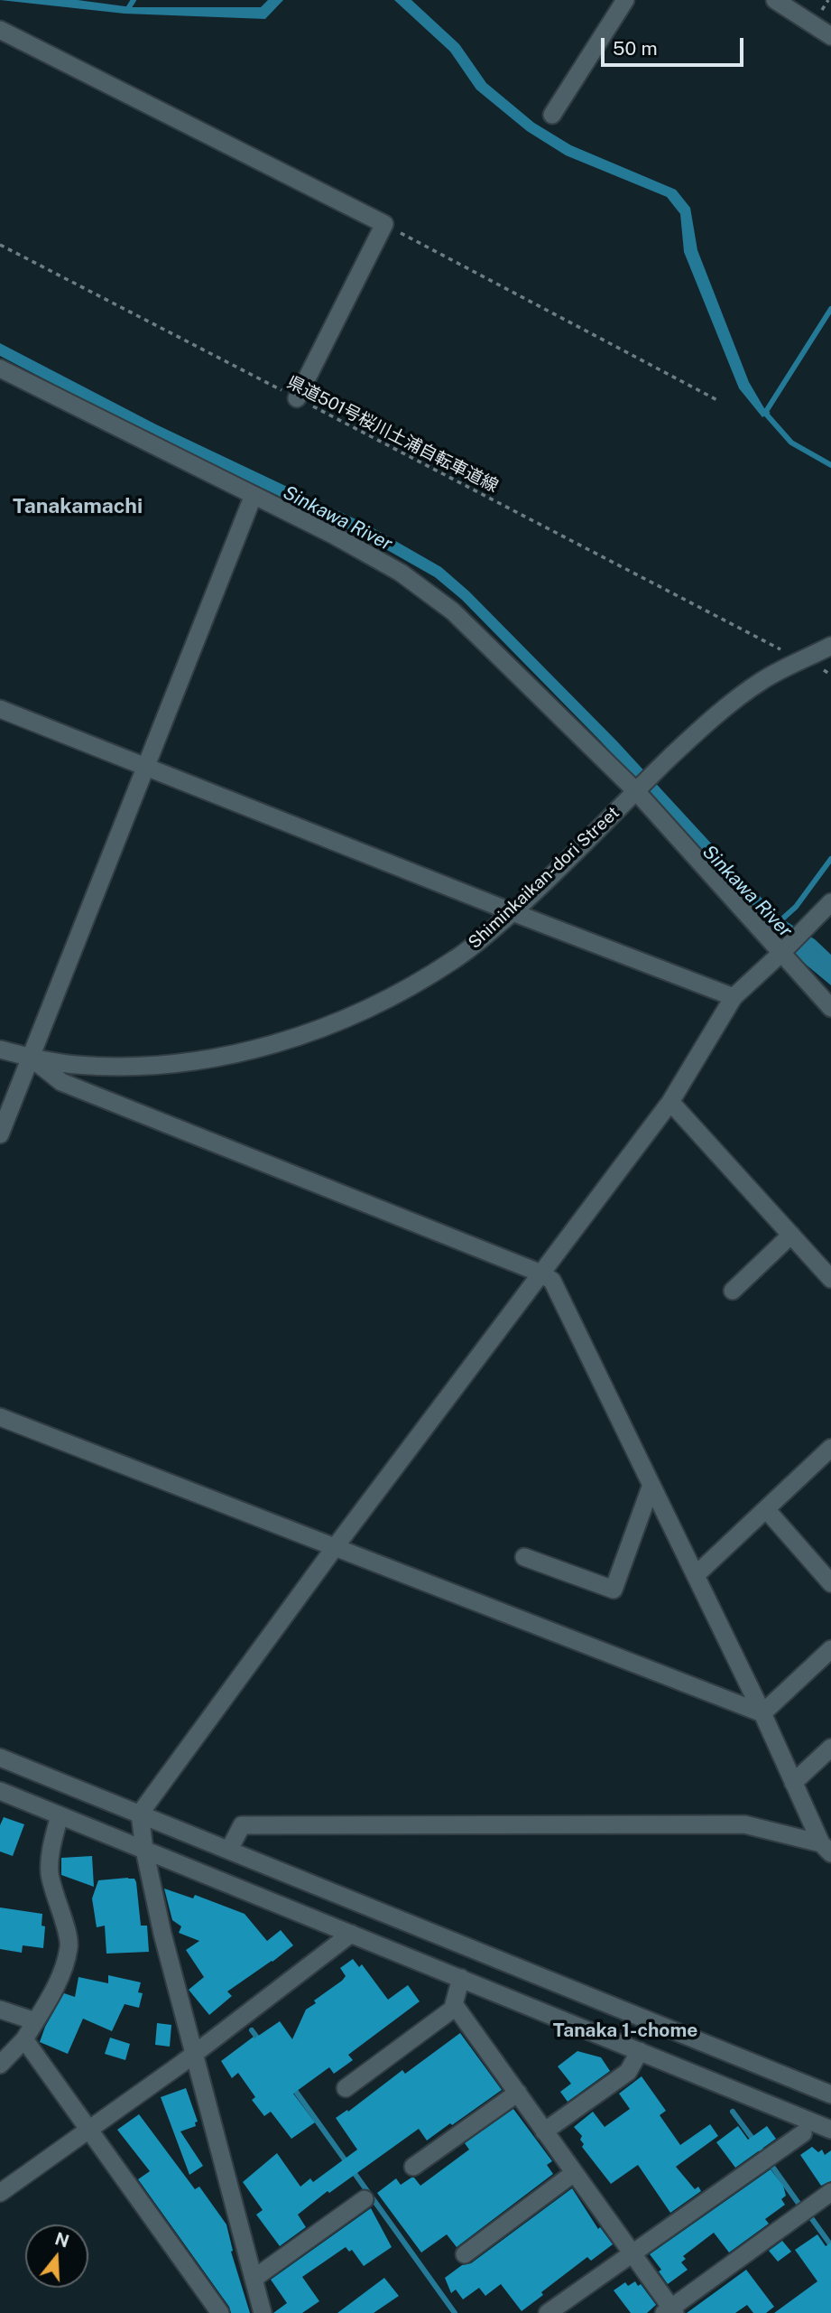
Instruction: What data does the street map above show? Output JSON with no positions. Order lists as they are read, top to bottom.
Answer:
{
  "streets": {
    "street": ["Shiminkaikan-dori Street"],
    "path": ["県道501号桜川土浦自転車道線"]
  },
  "districts": ["Tanakamachi", "Tanaka 1-chome"],
  "water": ["Sinkawa River"],
  "scale_bar": "50 m",
  "north": "top"
}
